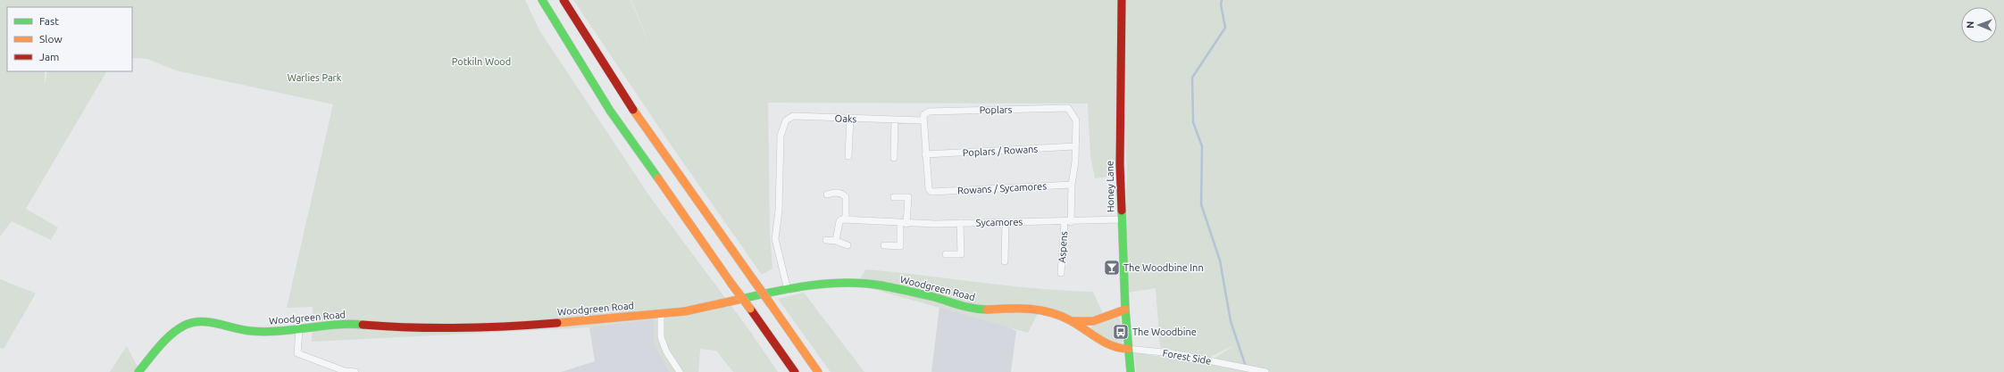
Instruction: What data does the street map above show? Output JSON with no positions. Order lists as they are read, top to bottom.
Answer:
{
  "streets": {
    "main road": ["Honey Lane", "Woodgreen Road"],
    "street": [
      "Poplars",
      "Oaks",
      "Poplars / Rowans",
      "Rowans / Sycamores",
      "Sycamores",
      "Aspens",
      "Forest Side"
    ]
  },
  "crossings": [
    ["Poplars", "Oaks"],
    ["Poplars", "Poplars / Rowans"],
    ["Poplars", "Aspens"],
    ["Oaks", "Woodgreen Road"],
    ["Poplars / Rowans", "Rowans / Sycamores"],
    ["Poplars / Rowans", "Aspens"],
    ["Honey Lane", "Sycamores"],
    ["Honey Lane", "Woodgreen Road"],
    ["Honey Lane", "Forest Side"],
    ["Rowans / Sycamores", "Aspens"],
    ["Sycamores", "Aspens"],
    ["Woodgreen Road", "Forest Side"]
  ],
  "parks": ["Potkiln Wood", "Warlies Park"],
  "places": {
    "bar": ["The Woodbine Inn"],
    "bus stop": ["The Woodbine"]
  },
  "legend": ["Fast", "Slow", "Jam"],
  "north": "left"
}
